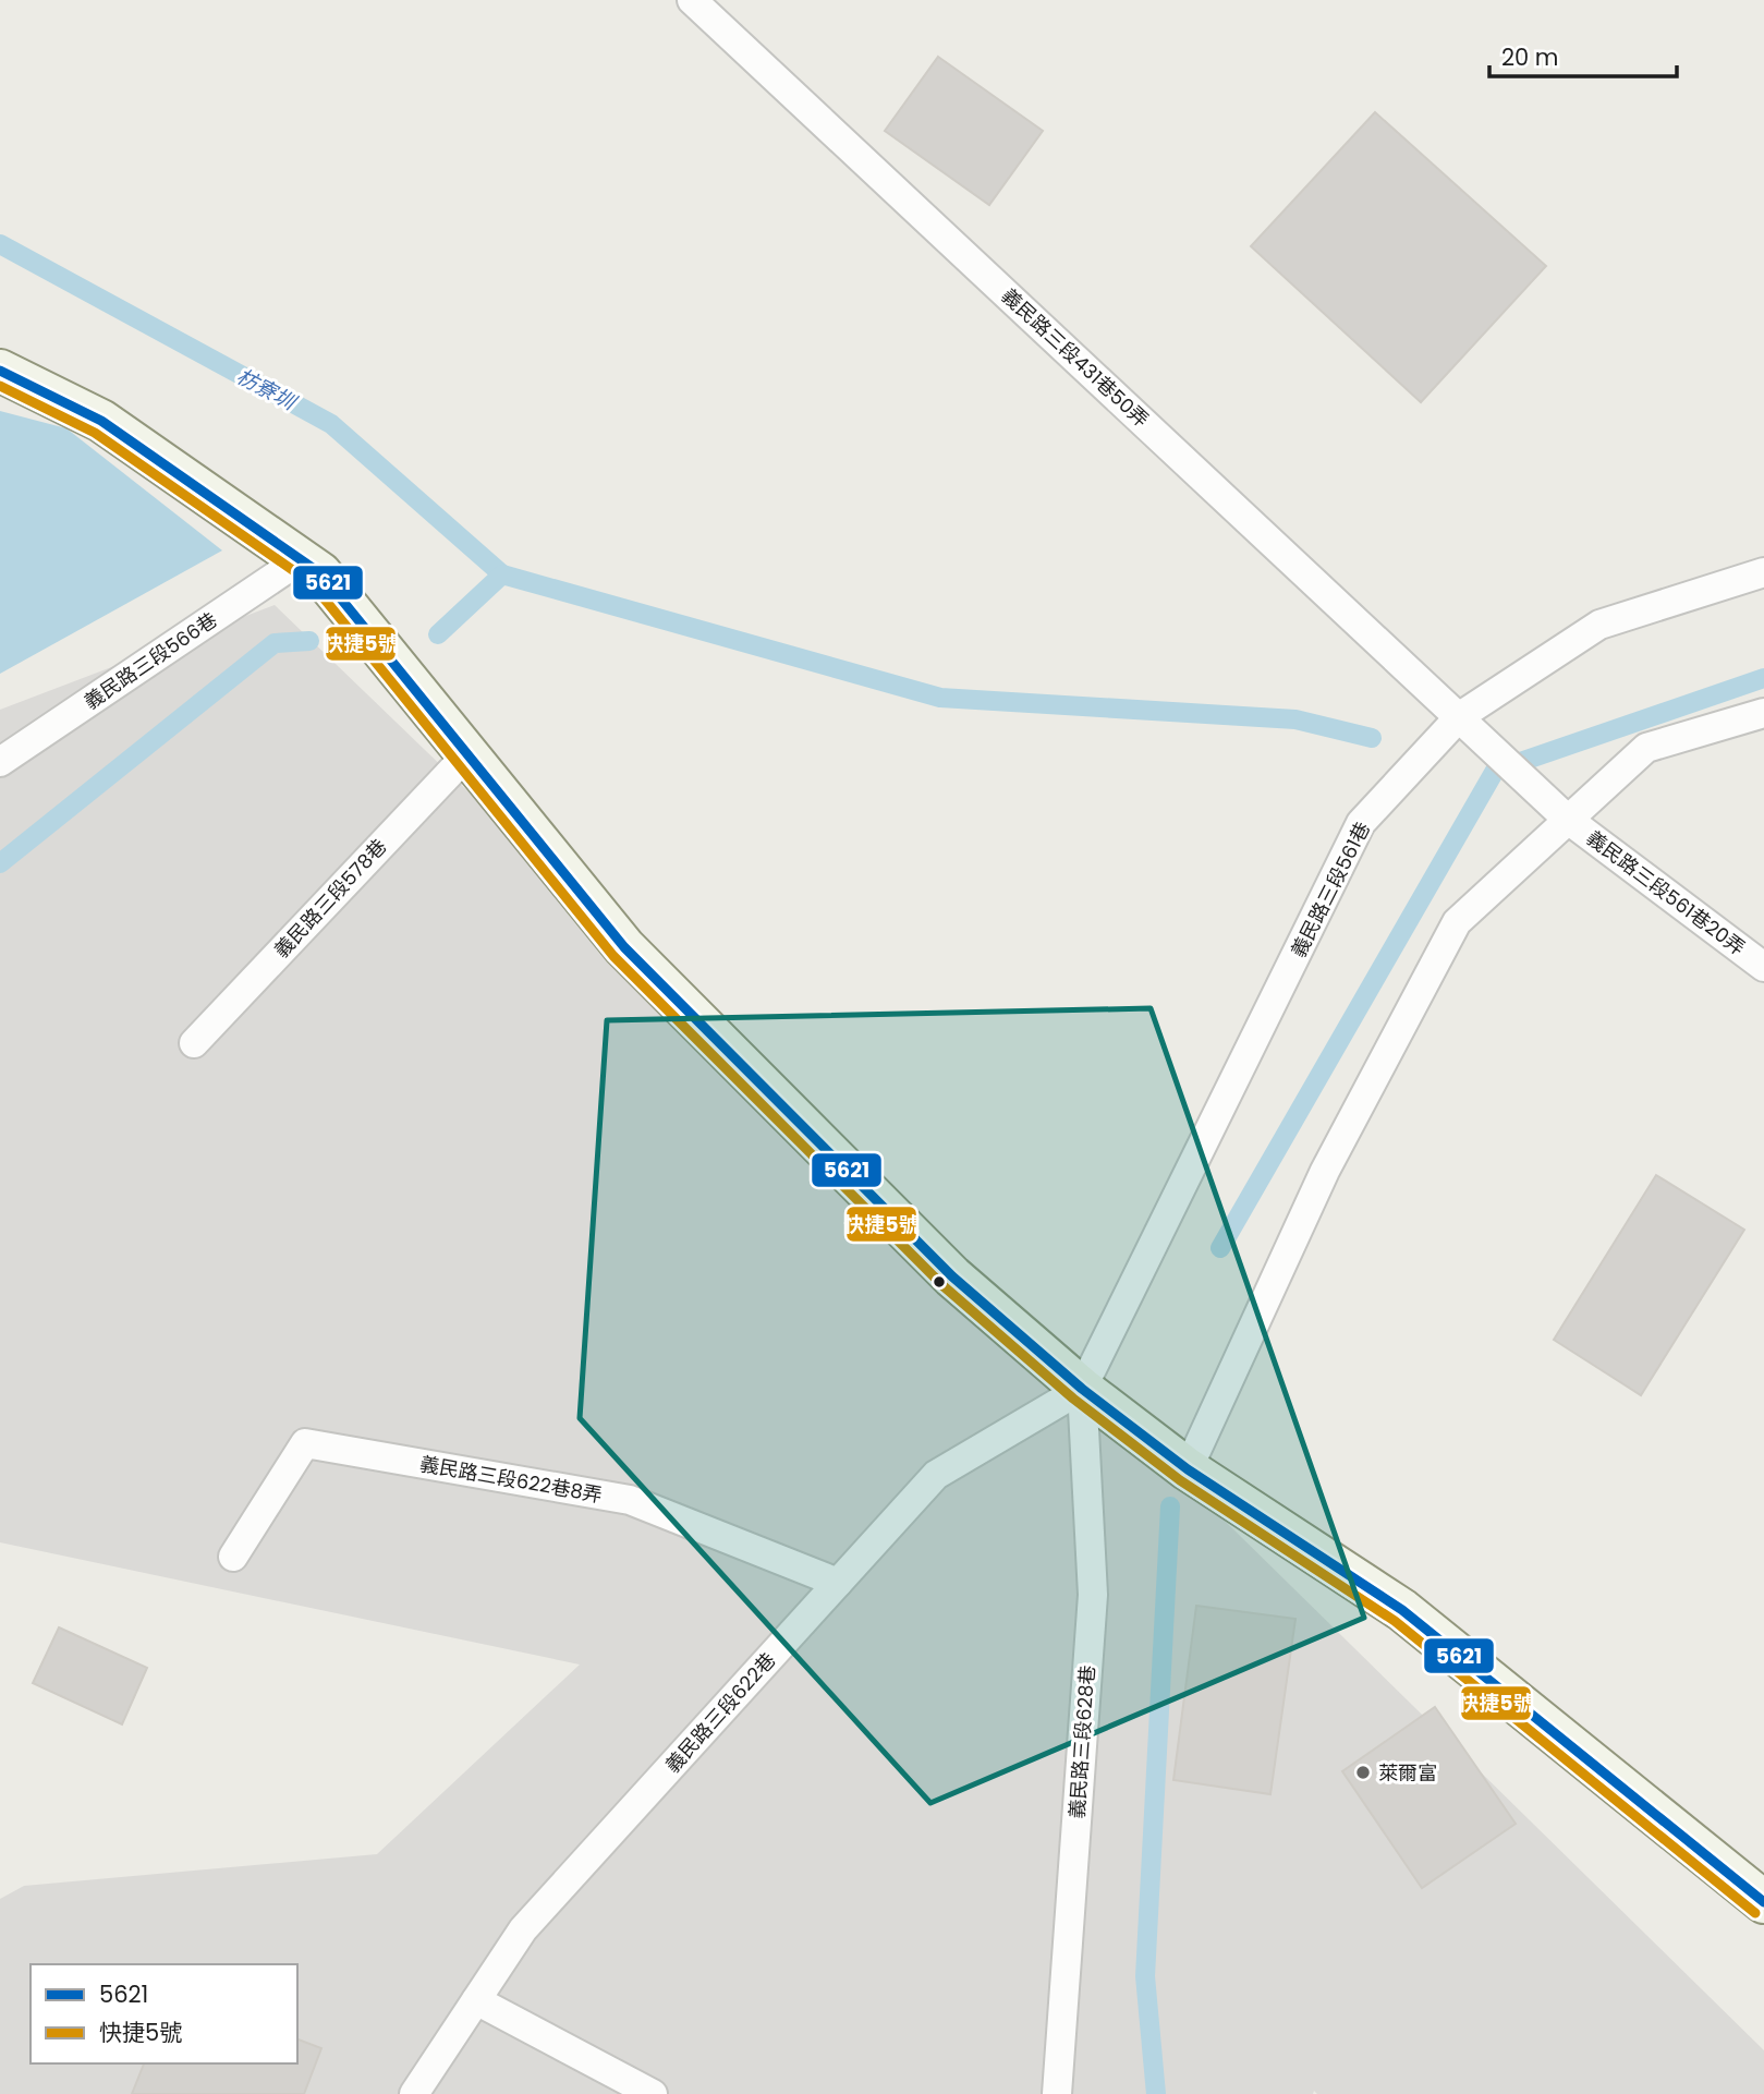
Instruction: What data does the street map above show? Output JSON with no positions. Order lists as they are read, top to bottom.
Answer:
{
  "streets": {
    "lane": [
      "義民路三段431巷50弄",
      "義民路三段566巷",
      "義民路三段561巷",
      "義民路三段561巷20弄",
      "義民路三段578巷",
      "義民路三段622巷8弄",
      "義民路三段622巷",
      "義民路三段628巷"
    ]
  },
  "crossings": [
    ["義民路三段431巷50弄", "義民路三段561巷"],
    ["義民路三段431巷50弄", "義民路三段561巷20弄"],
    ["義民路三段561巷", "義民路三段622巷"],
    ["義民路三段561巷", "義民路三段628巷"],
    ["義民路三段622巷8弄", "義民路三段622巷"],
    ["義民路三段622巷", "義民路三段628巷"]
  ],
  "water": ["枋寮圳"],
  "places": ["萊爾富"],
  "lines": ["transit line 5621", "transit line 快捷5號"],
  "legend": ["5621", "快捷5號"],
  "scale_bar": "20 m"
}
